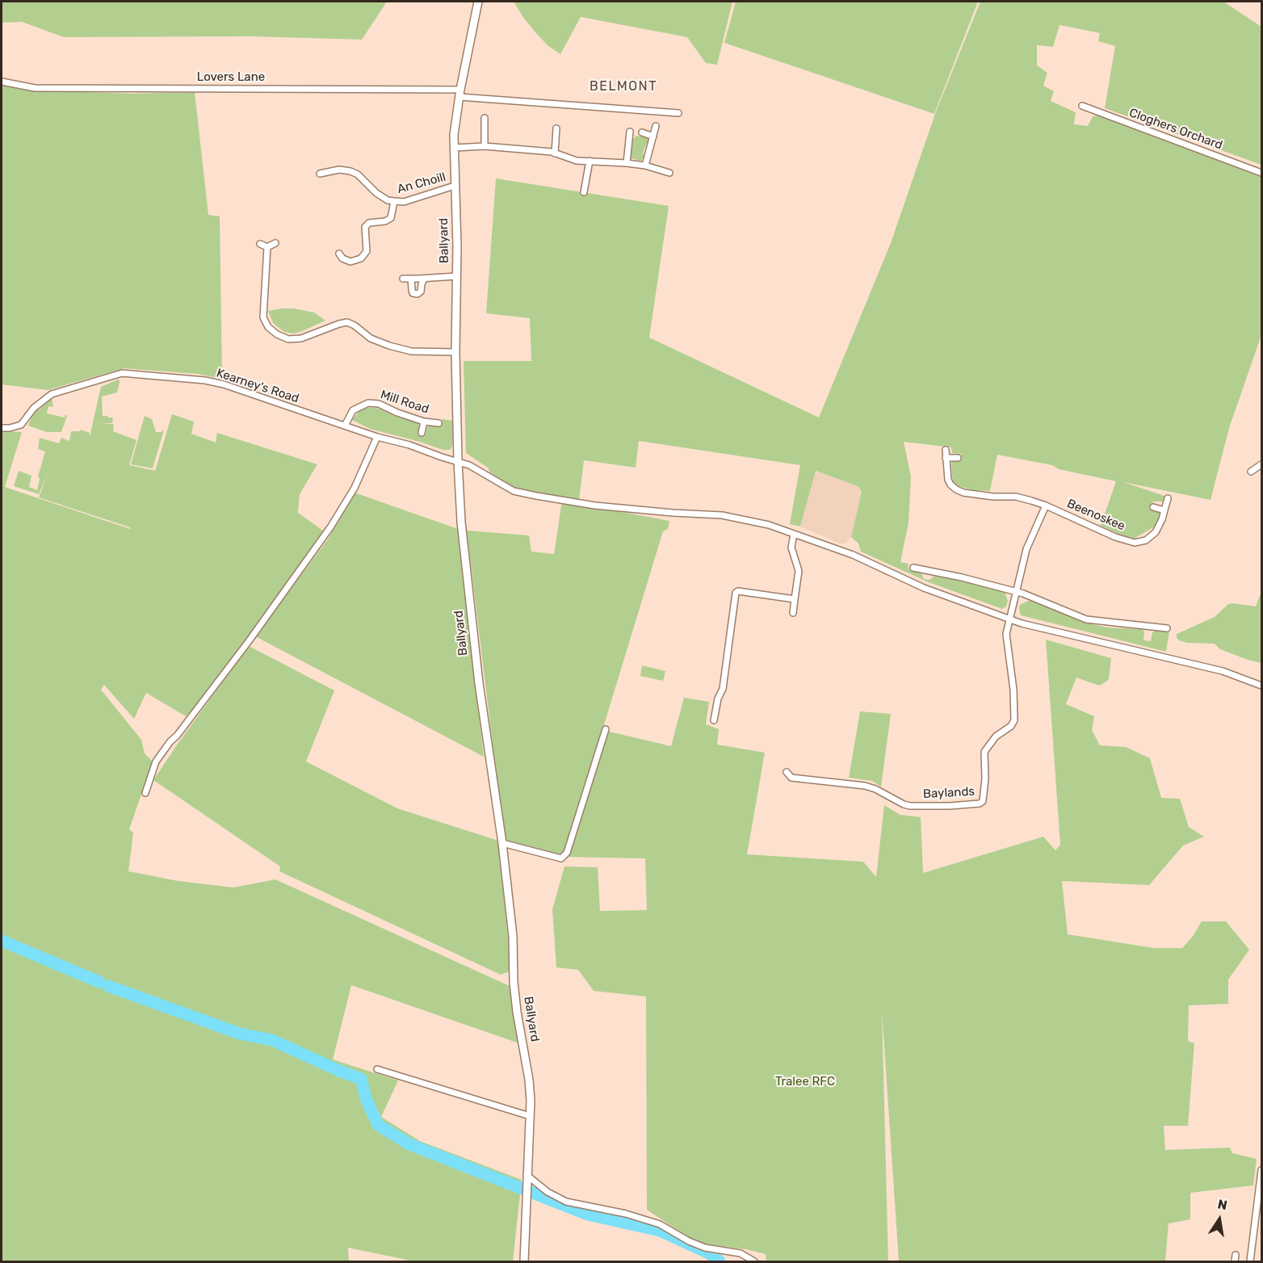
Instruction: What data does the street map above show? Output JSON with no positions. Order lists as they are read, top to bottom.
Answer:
{
  "streets": {
    "street": [
      "Lovers Lane",
      "Cloghers Orchard",
      "An Choill",
      "Ballyard",
      "Kearney's Road",
      "Mill Road",
      "Beenoskee",
      "Baylands"
    ]
  },
  "crossings": [
    ["Lovers Lane", "Ballyard"],
    ["An Choill", "Ballyard"],
    ["Ballyard", "Kearney's Road"],
    ["Kearney's Road", "Mill Road"],
    ["Kearney's Road", "Baylands"]
  ],
  "districts": ["BELMONT"],
  "parks": ["Tralee RFC"],
  "north": "top"
}
